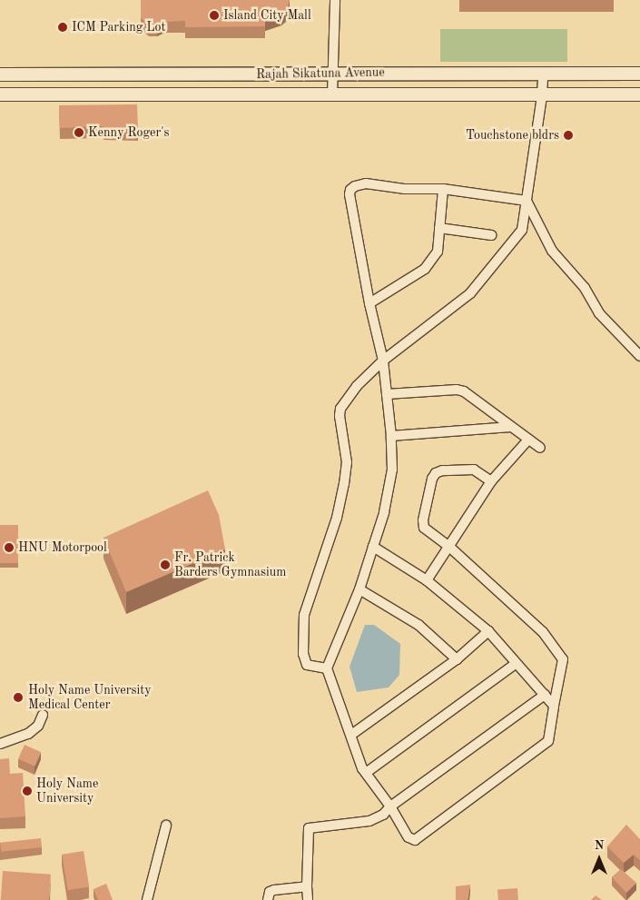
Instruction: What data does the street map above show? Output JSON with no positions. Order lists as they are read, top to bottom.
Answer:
{
  "streets": {
    "main road": ["Rajah Sikatuna Avenue"]
  },
  "places": [
    "Island City Mall",
    "ICM Parking Lot",
    "Kenny Roger's",
    "Touchstone bldrs",
    "HNU Motorpool",
    "Fr. Patrick Barders Gymnasium",
    "Holy Name University Medical Center",
    "Holy Name University"
  ],
  "north": "top"
}
